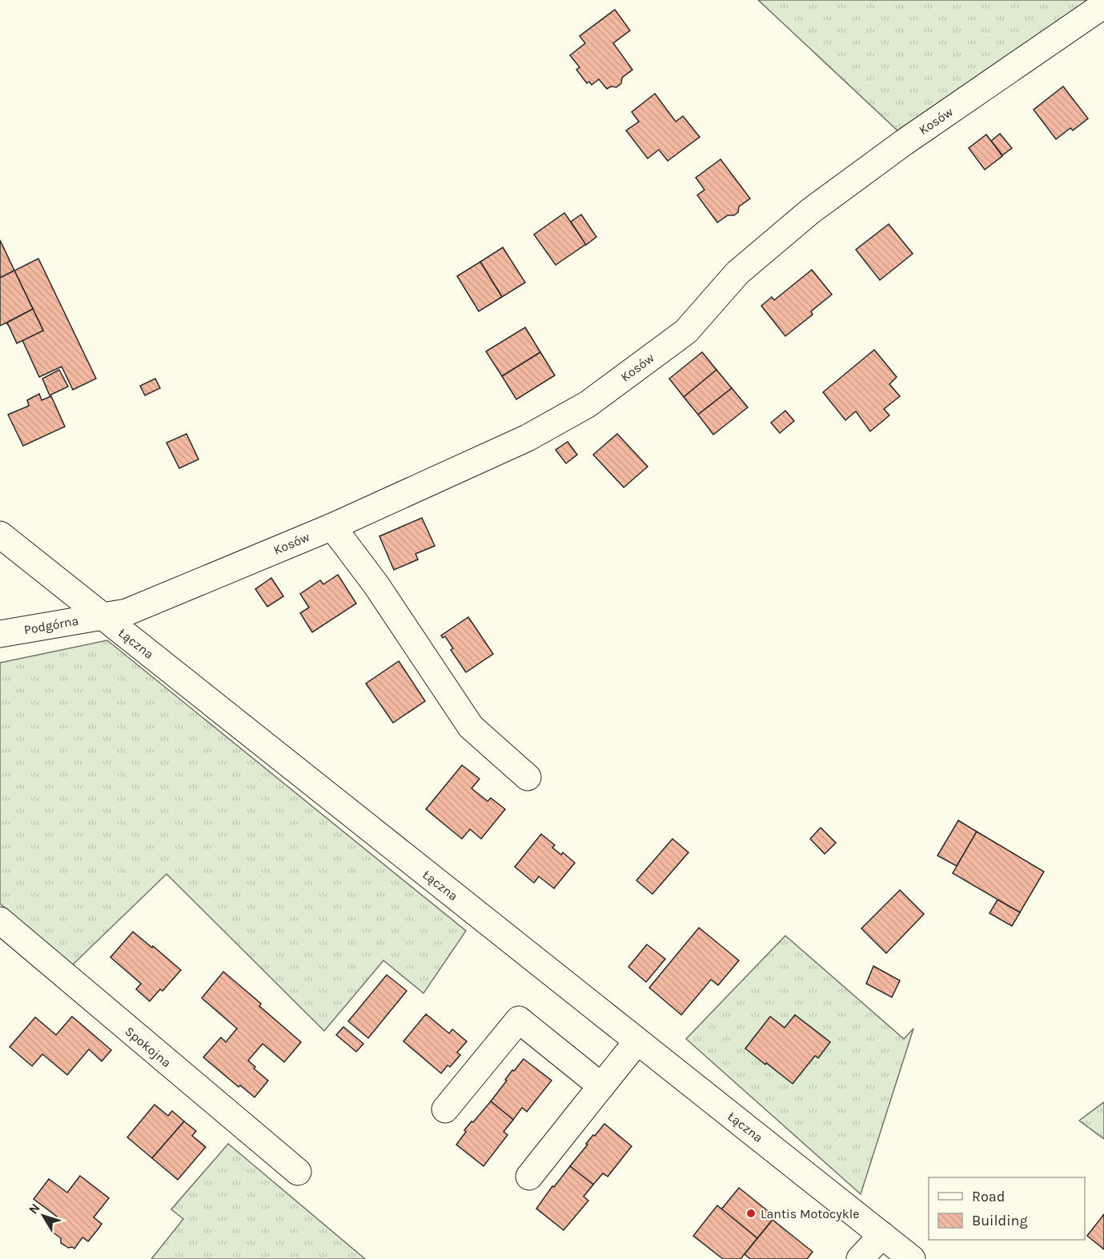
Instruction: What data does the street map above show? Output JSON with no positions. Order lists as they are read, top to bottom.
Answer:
{
  "streets": {
    "street": [
      "Kosów",
      "Podgórna",
      "Łączna",
      "Spokojna"
    ]
  },
  "crossings": [
    ["Kosów", "Podgórna"],
    ["Kosów", "Łączna"],
    ["Podgórna", "Łączna"]
  ],
  "places": ["Lantis Motocykle"],
  "legend": ["Road", "Building"],
  "north": "top left"
}
